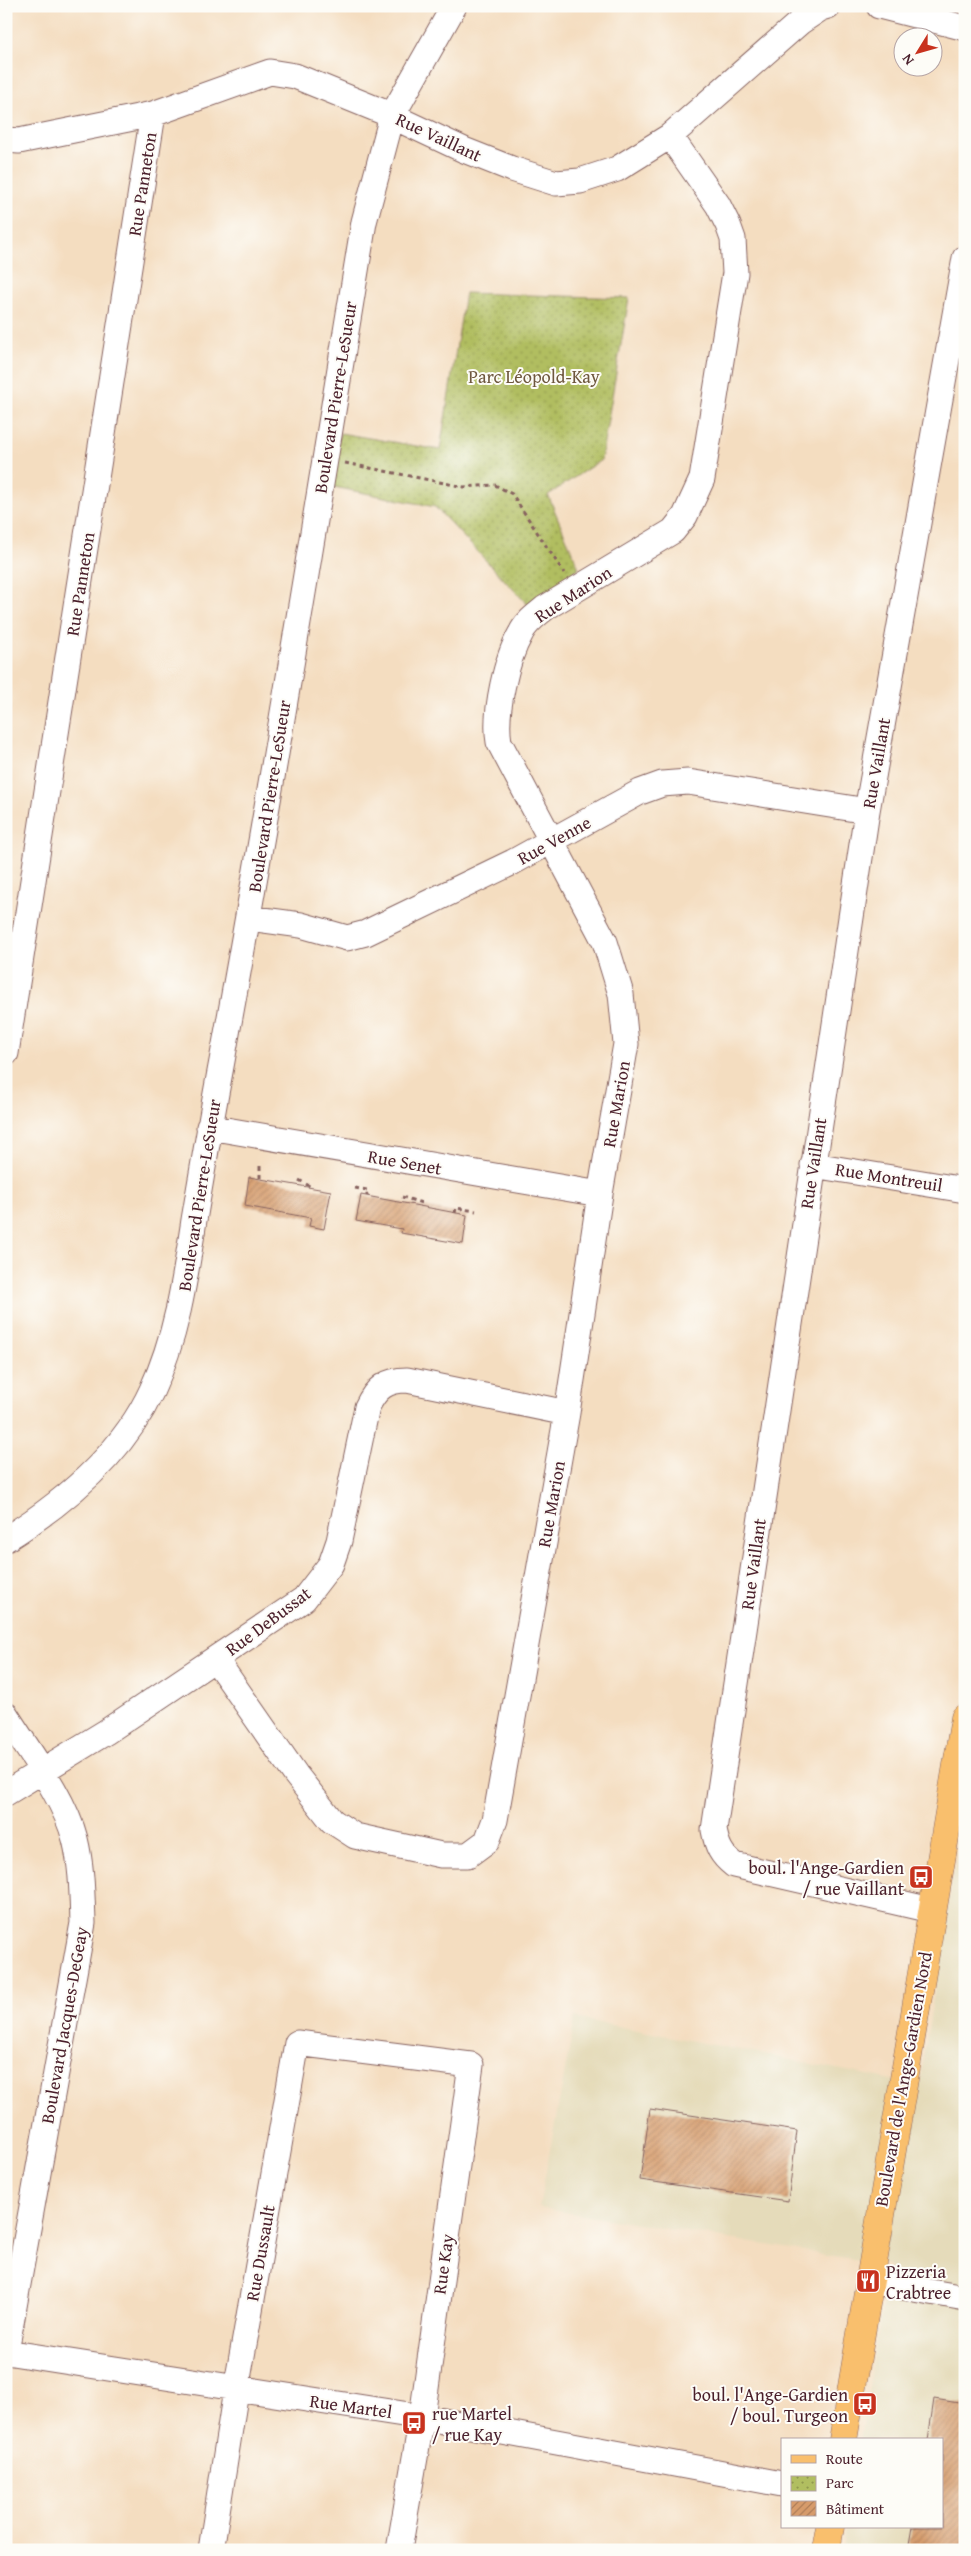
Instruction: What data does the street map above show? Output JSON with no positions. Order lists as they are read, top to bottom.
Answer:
{
  "streets": {
    "main road": ["Boulevard de l'Ange-Gardien Nord"],
    "street": [
      "Rue Vaillant",
      "Rue Panneton",
      "Boulevard Pierre-LeSueur",
      "Rue Marion",
      "Rue Venne",
      "Rue Senet",
      "Rue Montreuil",
      "Rue DeBussat",
      "Boulevard Jacques-DeGeay",
      "Rue Dussault",
      "Rue Kay",
      "Rue Martel"
    ]
  },
  "crossings": [
    ["Rue Vaillant", "Rue Panneton"],
    ["Rue Vaillant", "Boulevard Pierre-LeSueur"],
    ["Rue Vaillant", "Rue Marion"],
    ["Rue Vaillant", "Rue Venne"],
    ["Rue Vaillant", "Rue Montreuil"],
    ["Rue Vaillant", "Boulevard de l'Ange-Gardien Nord"],
    ["Boulevard Pierre-LeSueur", "Rue Venne"],
    ["Boulevard Pierre-LeSueur", "Rue Senet"],
    ["Rue Marion", "Rue Venne"],
    ["Rue Marion", "Rue Senet"],
    ["Rue Marion", "Rue DeBussat"],
    ["Rue DeBussat", "Boulevard Jacques-DeGeay"],
    ["Boulevard Jacques-DeGeay", "Rue Martel"],
    ["Rue Dussault", "Rue Kay"],
    ["Rue Dussault", "Rue Martel"],
    ["Rue Kay", "Rue Martel"]
  ],
  "parks": ["Parc Léopold-Kay"],
  "places": {
    "bus stop": ["boul. l'Ange-Gardien / rue Vaillant", "boul. l'Ange-Gardien / boul. Turgeon", "rue Martel / rue Kay"],
    "restaurant": ["Pizzeria Crabtree"]
  },
  "legend": ["Route", "Parc", "Bâtiment"],
  "north": "bottom left"
}
